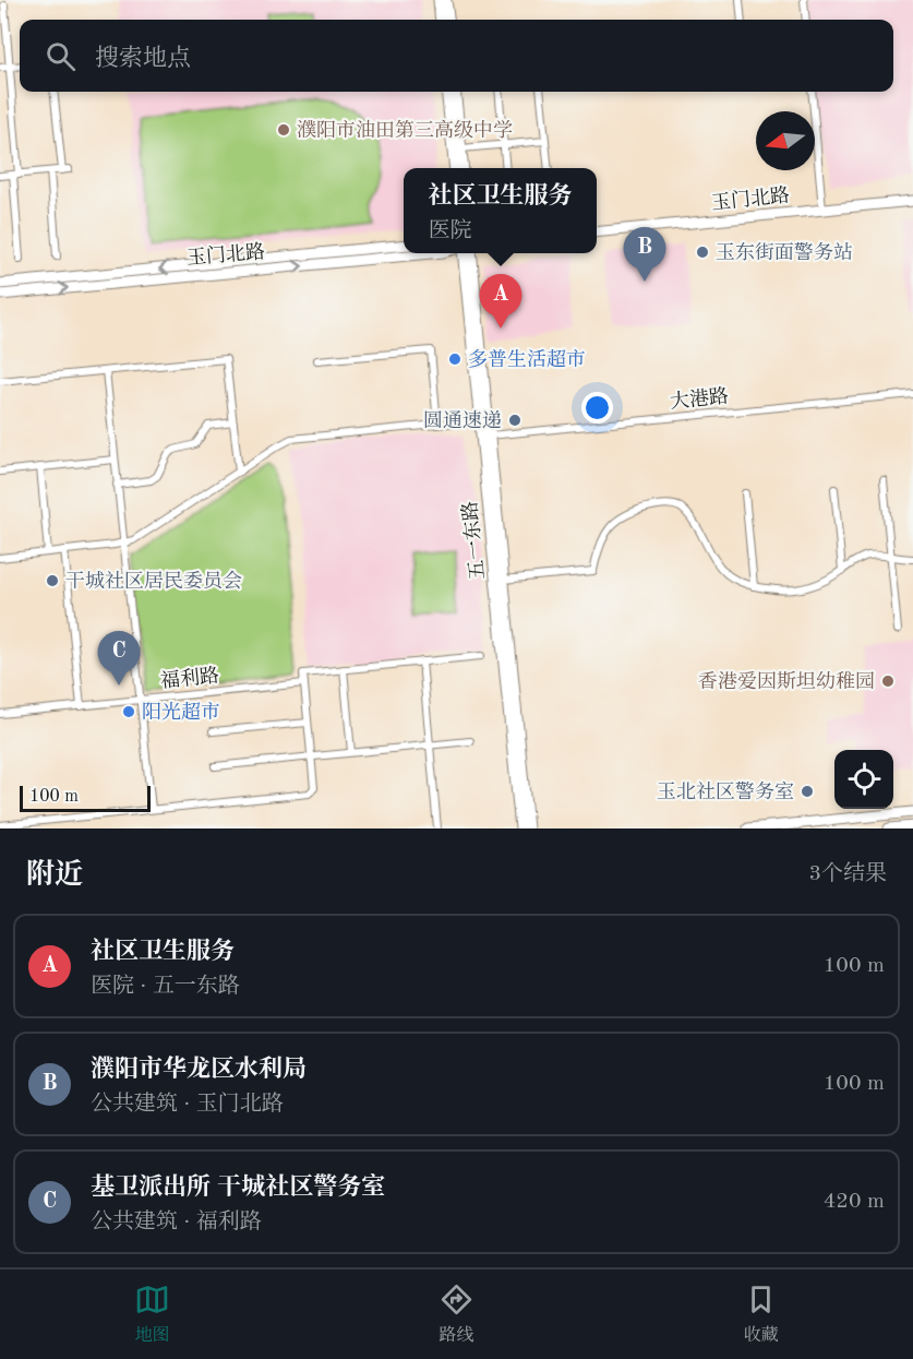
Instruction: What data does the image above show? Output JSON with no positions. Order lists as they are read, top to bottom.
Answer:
{
  "streets": {
    "street": [
      "玉门北路",
      "大港路",
      "五一东路",
      "福利路"
    ]
  },
  "crossings": [
    ["大港路", "五一东路"]
  ],
  "places": [
    "濮阳市油田第三高级中学",
    "玉东街面警务站",
    "多普生活超市",
    "圆通速递",
    "干城社区居民委员会",
    "香港爱因斯坦幼稚园",
    "阳光超市",
    "玉北社区警务室"
  ],
  "scale_bar": "100 m",
  "north": "left",
  "page": {
    "search": "搜索地点",
    "popup": ["社区卫生服务", "医院"],
    "pins": ["B", "A", "C"],
    "scale": "100 m",
    "heading": ["附近", "3个结果"],
    "list": [
      {
        "mark": "A",
        "name": "社区卫生服务",
        "note": "医院 · 五一东路",
        "value": "100 m"
      },
      {
        "mark": "B",
        "name": "濮阳市华龙区水利局",
        "note": "公共建筑 · 玉门北路",
        "value": "100 m"
      },
      {
        "mark": "C",
        "name": "基卫派出所 干城社区警务室",
        "note": "公共建筑 · 福利路",
        "value": "420 m"
      }
    ],
    "nav": ["地图", "路线", "收藏"]
  }
}
